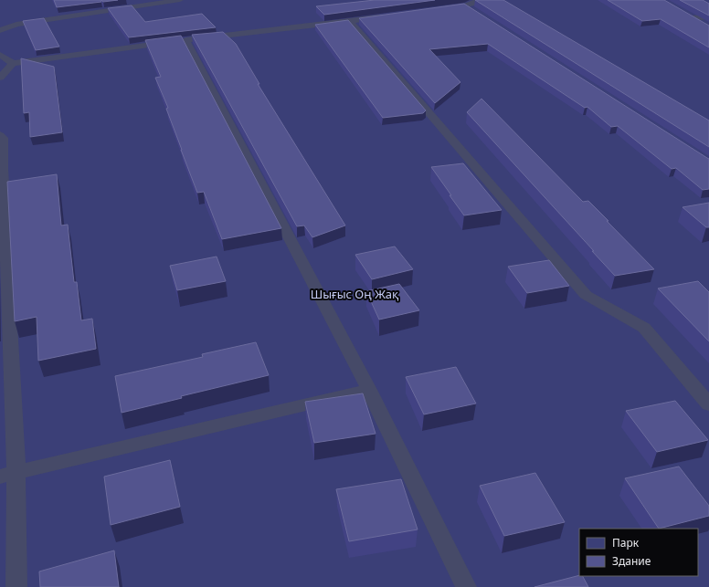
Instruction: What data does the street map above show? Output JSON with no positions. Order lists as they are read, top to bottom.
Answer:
{
  "parks": ["Шығыс Оң Жақ"],
  "legend": ["Парк", "Здание"]
}
